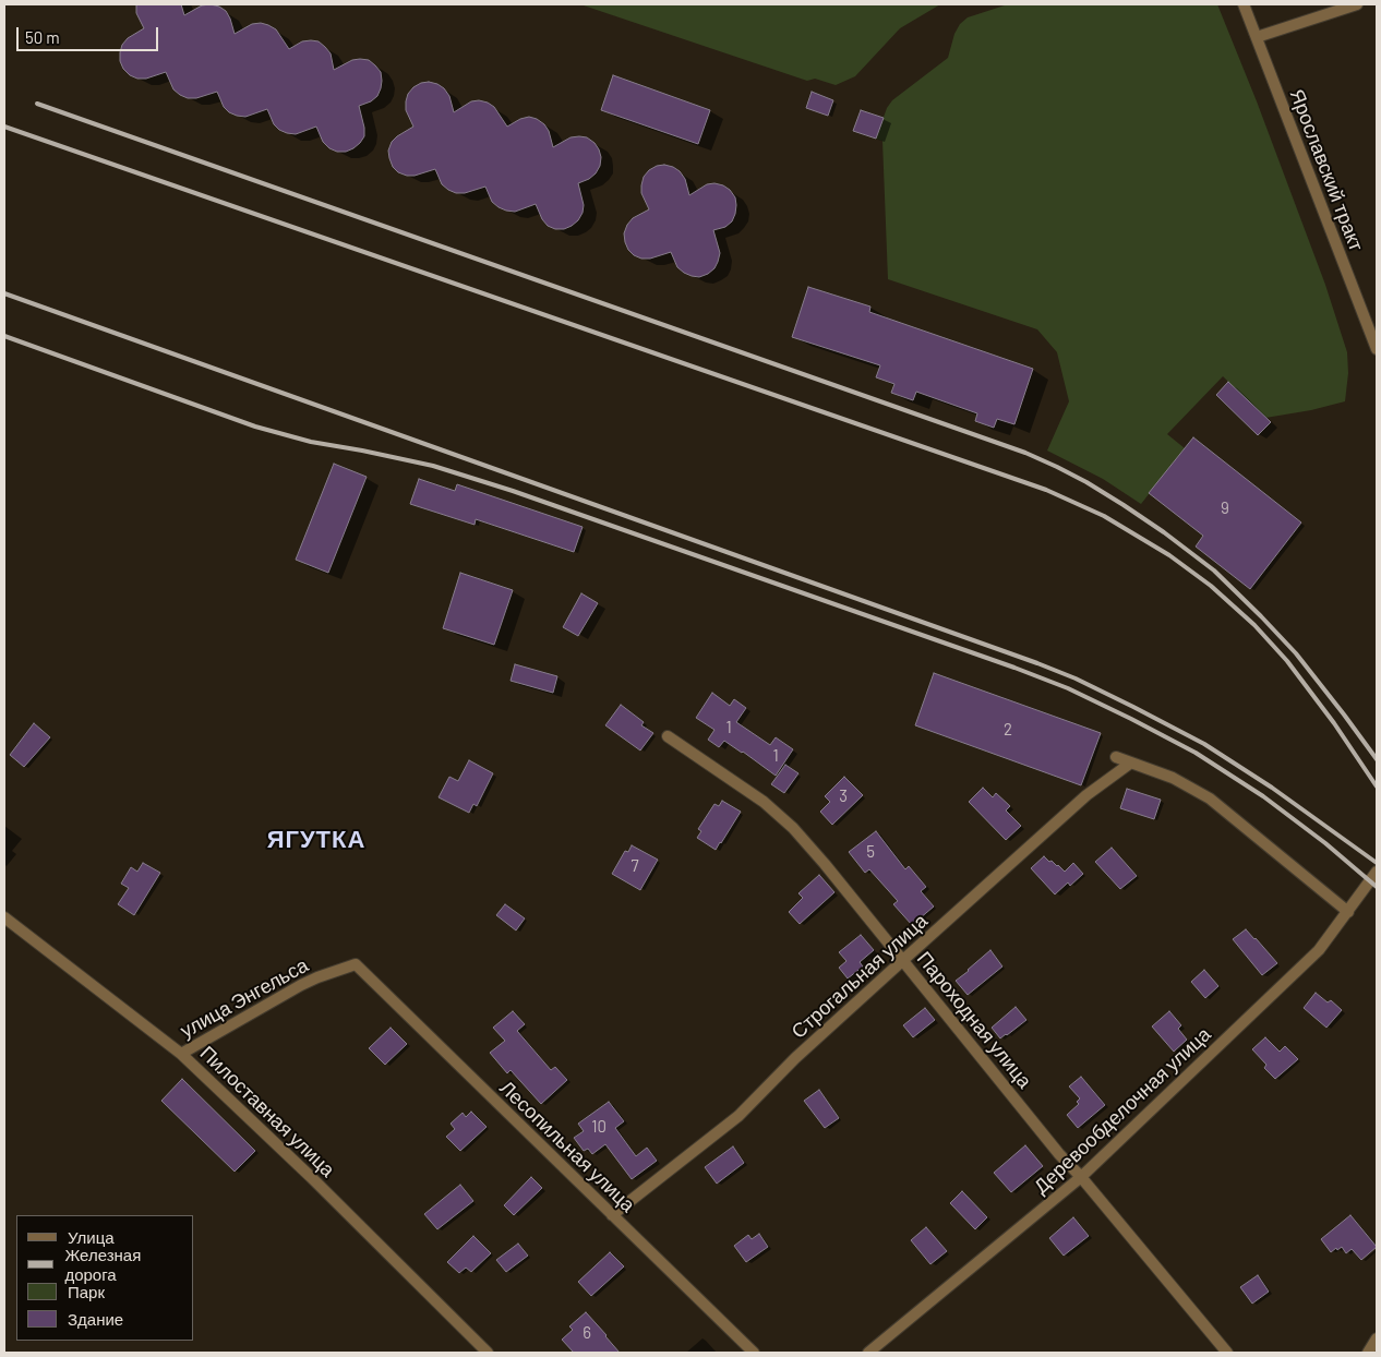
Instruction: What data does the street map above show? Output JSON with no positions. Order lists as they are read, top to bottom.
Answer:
{
  "streets": {
    "street": [
      "Ярославский тракт",
      "Строгальная улица",
      "улица Энгельса",
      "Пароходная улица",
      "Деревообделочная улица",
      "Пилоставная улица",
      "Лесопильная улица"
    ]
  },
  "crossings": [
    ["Строгальная улица", "Пароходная улица"],
    ["Строгальная улица", "Лесопильная улица"],
    ["улица Энгельса", "Пилоставная улица"],
    ["улица Энгельса", "Лесопильная улица"],
    ["Пароходная улица", "Деревообделочная улица"]
  ],
  "districts": ["ЯГУТКА"],
  "house_numbers": [
    "9",
    "1",
    "2",
    "1",
    "3",
    "5",
    "7",
    "10",
    "6"
  ],
  "legend": [
    "Улица",
    "Железная дорога",
    "Парк",
    "Здание"
  ],
  "scale_bar": "50 m"
}
